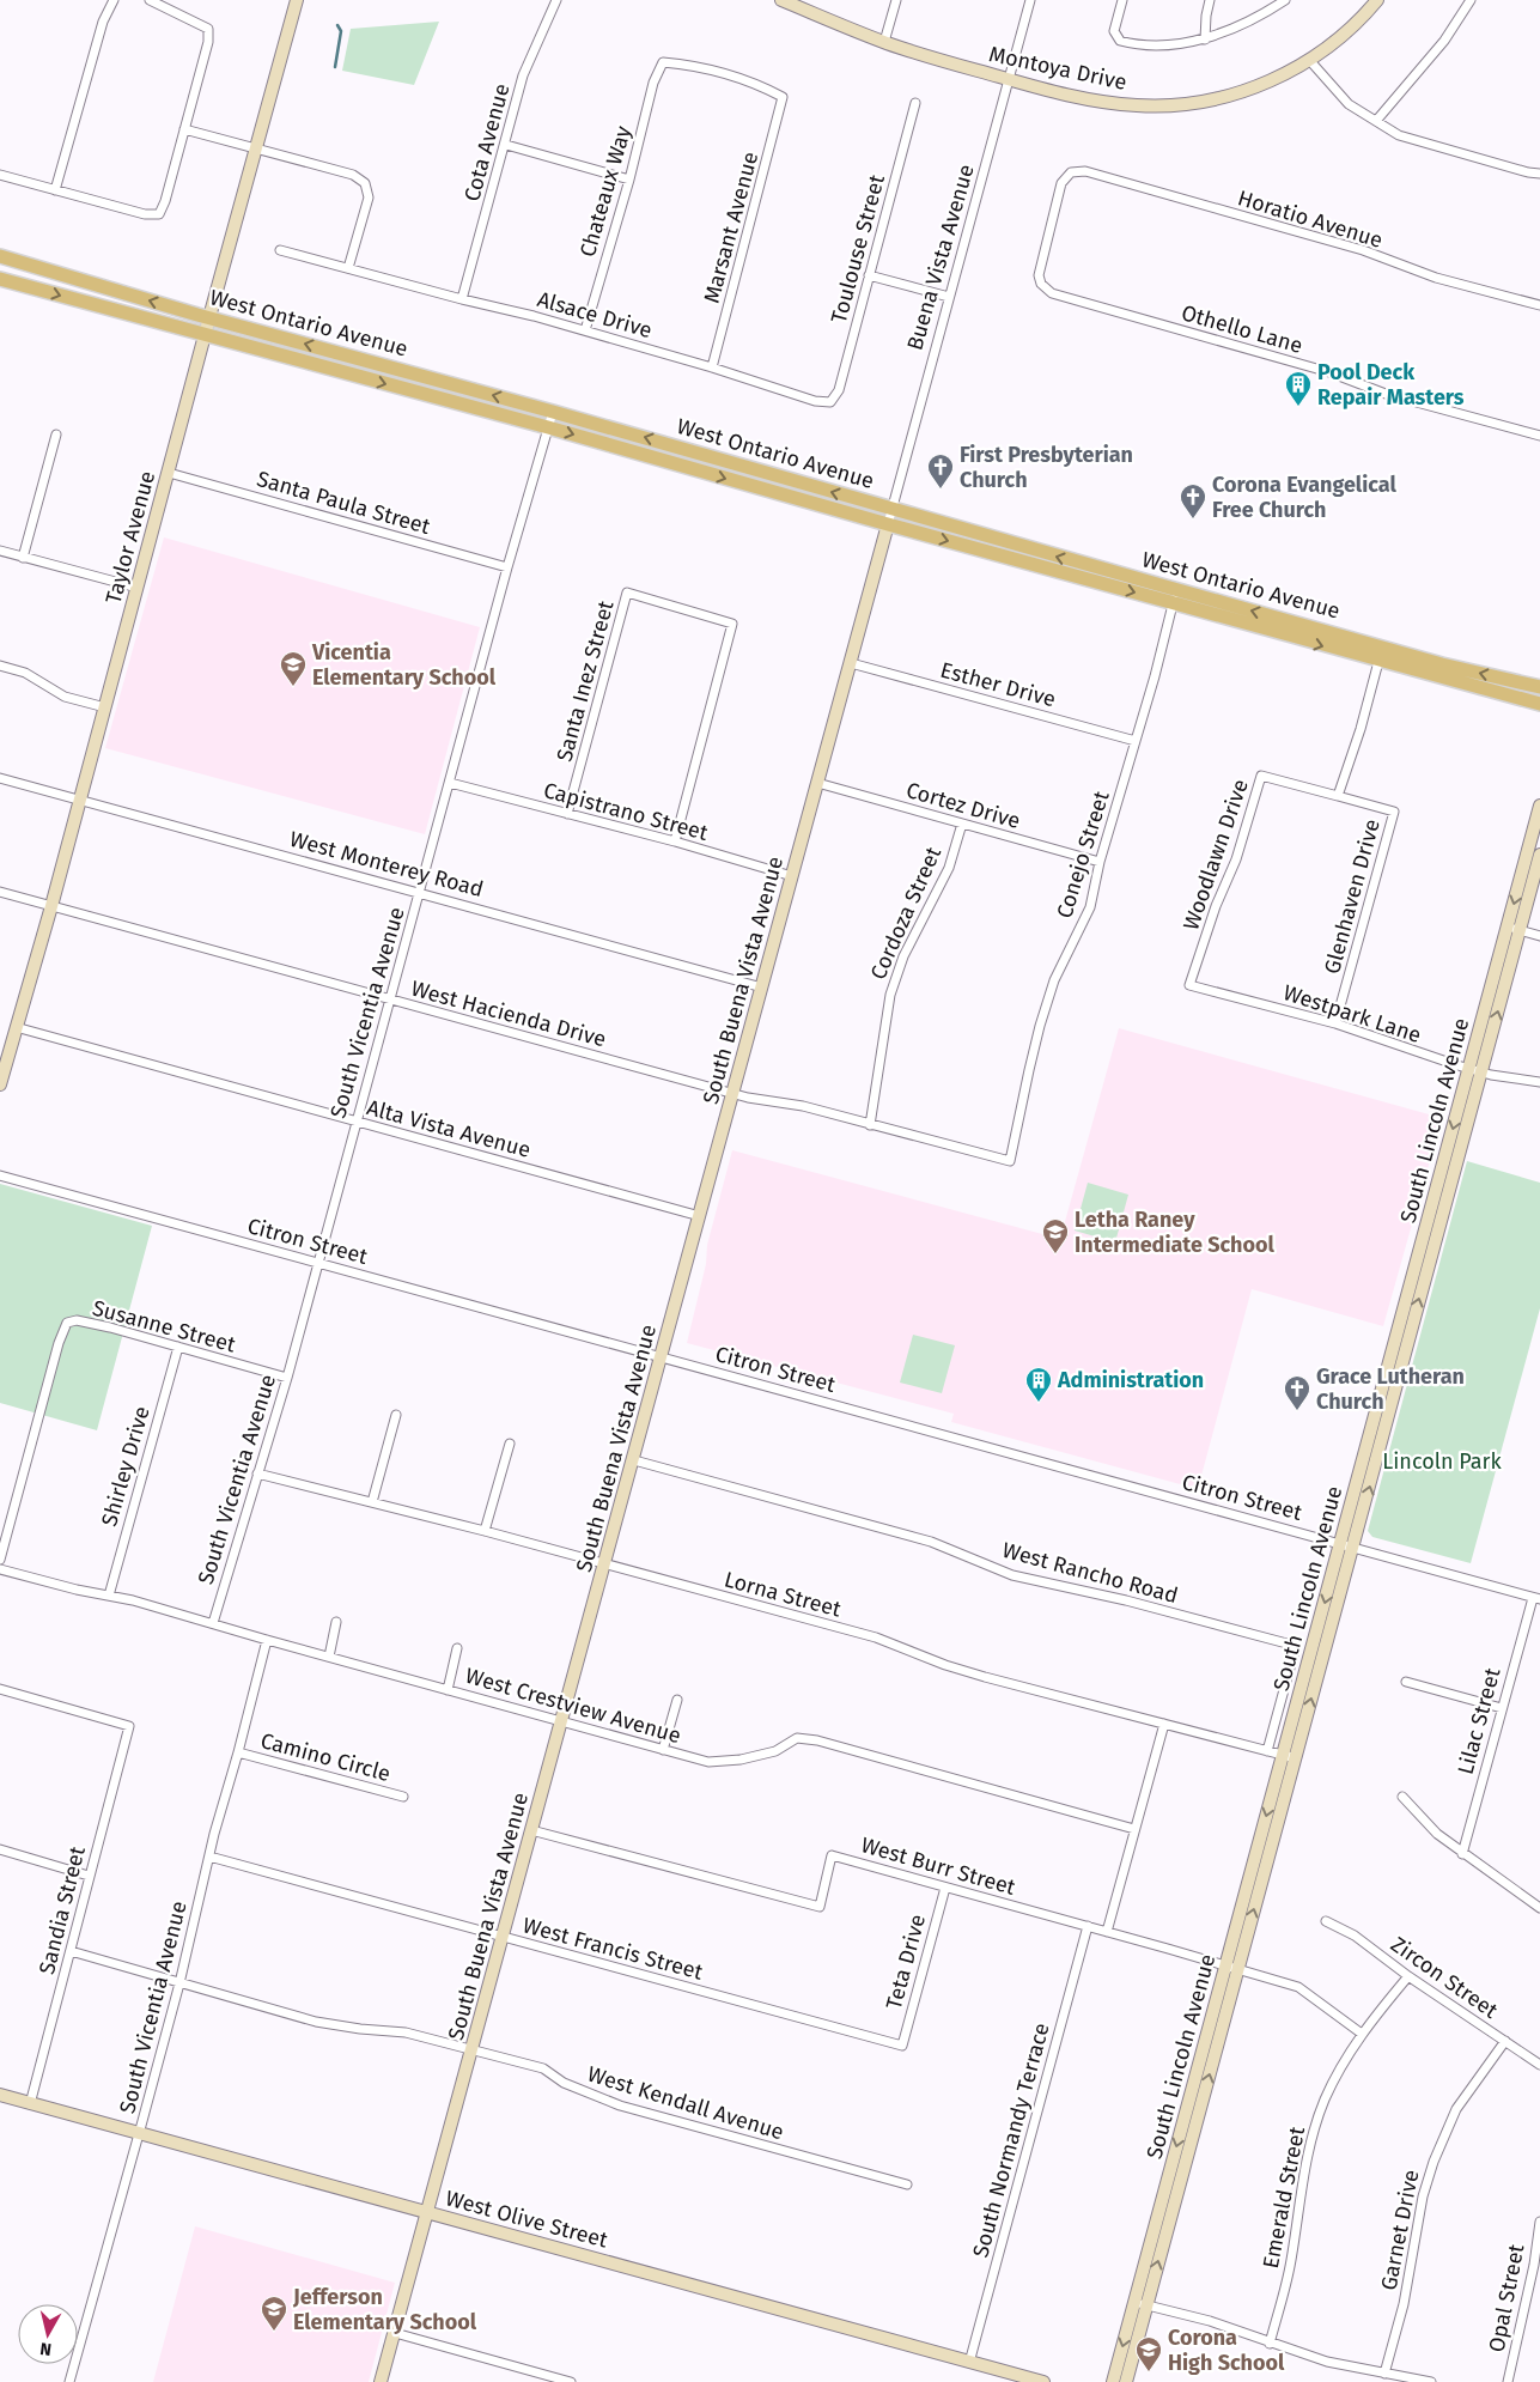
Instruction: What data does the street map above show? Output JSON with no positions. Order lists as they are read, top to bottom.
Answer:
{
  "streets": {
    "main road": ["West Ontario Avenue"],
    "street": [
      "Montoya Drive",
      "Cota Avenue",
      "Chateaux Way",
      "Horatio Avenue",
      "Marsant Avenue",
      "Toulouse Street",
      "Buena Vista Avenue",
      "Alsace Drive",
      "Othello Lane",
      "Santa Paula Street",
      "Taylor Avenue",
      "Santa Inez Street",
      "Esther Drive",
      "Cortez Drive",
      "Capistrano Street",
      "Conejo Street",
      "Woodlawn Drive",
      "West Monterey Road",
      "Glenhaven Drive",
      "Cordoza Street",
      "South Buena Vista Avenue",
      "South Vicentia Avenue",
      "West Hacienda Drive",
      "Westpark Lane",
      "South Lincoln Avenue",
      "Alta Vista Avenue",
      "Citron Street",
      "Susanne Street",
      "Shirley Drive",
      "West Rancho Road",
      "Lorna Street",
      "West Crestview Avenue",
      "Lilac Street",
      "Camino Circle",
      "West Burr Street",
      "Sandia Street",
      "West Francis Street",
      "Teta Drive",
      "Zircon Street",
      "West Kendall Avenue",
      "South Normandy Terrace",
      "Emerald Street",
      "West Olive Street",
      "Garnet Drive",
      "Opal Street"
    ]
  },
  "crossings": [
    ["Montoya Drive", "Buena Vista Avenue"],
    ["Cota Avenue", "Alsace Drive"],
    ["Chateaux Way", "Marsant Avenue"],
    ["Chateaux Way", "Alsace Drive"],
    ["Horatio Avenue", "Othello Lane"],
    ["Marsant Avenue", "Alsace Drive"],
    ["Toulouse Street", "Alsace Drive"],
    ["Buena Vista Avenue", "West Ontario Avenue"],
    ["Buena Vista Avenue", "South Buena Vista Avenue"],
    ["West Ontario Avenue", "Taylor Avenue"],
    ["West Ontario Avenue", "Conejo Street"],
    ["West Ontario Avenue", "Glenhaven Drive"],
    ["West Ontario Avenue", "South Buena Vista Avenue"],
    ["West Ontario Avenue", "South Vicentia Avenue"],
    ["Santa Paula Street", "Taylor Avenue"],
    ["Santa Paula Street", "South Vicentia Avenue"],
    ["Taylor Avenue", "West Monterey Road"],
    ["Taylor Avenue", "West Hacienda Drive"],
    ["Taylor Avenue", "Alta Vista Avenue"],
    ["Santa Inez Street", "Capistrano Street"],
    ["Esther Drive", "Conejo Street"],
    ["Esther Drive", "South Buena Vista Avenue"],
    ["Cortez Drive", "Conejo Street"],
    ["Cortez Drive", "Cordoza Street"],
    ["Cortez Drive", "South Buena Vista Avenue"],
    ["Capistrano Street", "South Buena Vista Avenue"],
    ["Capistrano Street", "South Vicentia Avenue"],
    ["Conejo Street", "West Hacienda Drive"],
    ["Woodlawn Drive", "Glenhaven Drive"],
    ["Woodlawn Drive", "Westpark Lane"],
    ["West Monterey Road", "South Buena Vista Avenue"],
    ["West Monterey Road", "South Vicentia Avenue"],
    ["Glenhaven Drive", "Westpark Lane"],
    ["Cordoza Street", "West Hacienda Drive"],
    ["South Buena Vista Avenue", "West Hacienda Drive"],
    ["South Buena Vista Avenue", "Alta Vista Avenue"],
    ["South Buena Vista Avenue", "Citron Street"],
    ["South Buena Vista Avenue", "West Rancho Road"],
    ["South Buena Vista Avenue", "Lorna Street"],
    ["South Buena Vista Avenue", "West Crestview Avenue"],
    ["South Buena Vista Avenue", "West Burr Street"],
    ["South Buena Vista Avenue", "West Francis Street"],
    ["South Buena Vista Avenue", "West Kendall Avenue"],
    ["South Buena Vista Avenue", "West Olive Street"],
    ["South Vicentia Avenue", "West Hacienda Drive"],
    ["South Vicentia Avenue", "Alta Vista Avenue"],
    ["South Vicentia Avenue", "Citron Street"],
    ["South Vicentia Avenue", "Susanne Street"],
    ["South Vicentia Avenue", "Lorna Street"],
    ["South Vicentia Avenue", "West Crestview Avenue"],
    ["South Vicentia Avenue", "Camino Circle"],
    ["South Vicentia Avenue", "West Francis Street"],
    ["South Vicentia Avenue", "West Kendall Avenue"],
    ["South Vicentia Avenue", "West Olive Street"],
    ["Westpark Lane", "South Lincoln Avenue"],
    ["South Lincoln Avenue", "Citron Street"],
    ["South Lincoln Avenue", "Lorna Street"],
    ["South Lincoln Avenue", "West Burr Street"],
    ["Citron Street", "Lilac Street"],
    ["Susanne Street", "Shirley Drive"],
    ["Shirley Drive", "West Crestview Avenue"],
    ["West Rancho Road", "Lorna Street"],
    ["West Burr Street", "Teta Drive"],
    ["West Burr Street", "South Normandy Terrace"],
    ["West Burr Street", "Emerald Street"],
    ["Sandia Street", "West Kendall Avenue"],
    ["Sandia Street", "West Olive Street"],
    ["West Francis Street", "Teta Drive"],
    ["Zircon Street", "Emerald Street"],
    ["Zircon Street", "Garnet Drive"],
    ["South Normandy Terrace", "West Olive Street"]
  ],
  "parks": ["Lincoln Park"],
  "places": {
    "building": ["Pool Deck Repair Masters", "Administration"],
    "church": ["First Presbyterian Church", "Corona Evangelical Free Church", "Grace Lutheran Church"],
    "school or university": [
      "Vicentia Elementary School",
      "Letha Raney Intermediate School",
      "Jefferson Elementary School",
      "Corona High School"
    ]
  },
  "north": "bottom"
}
